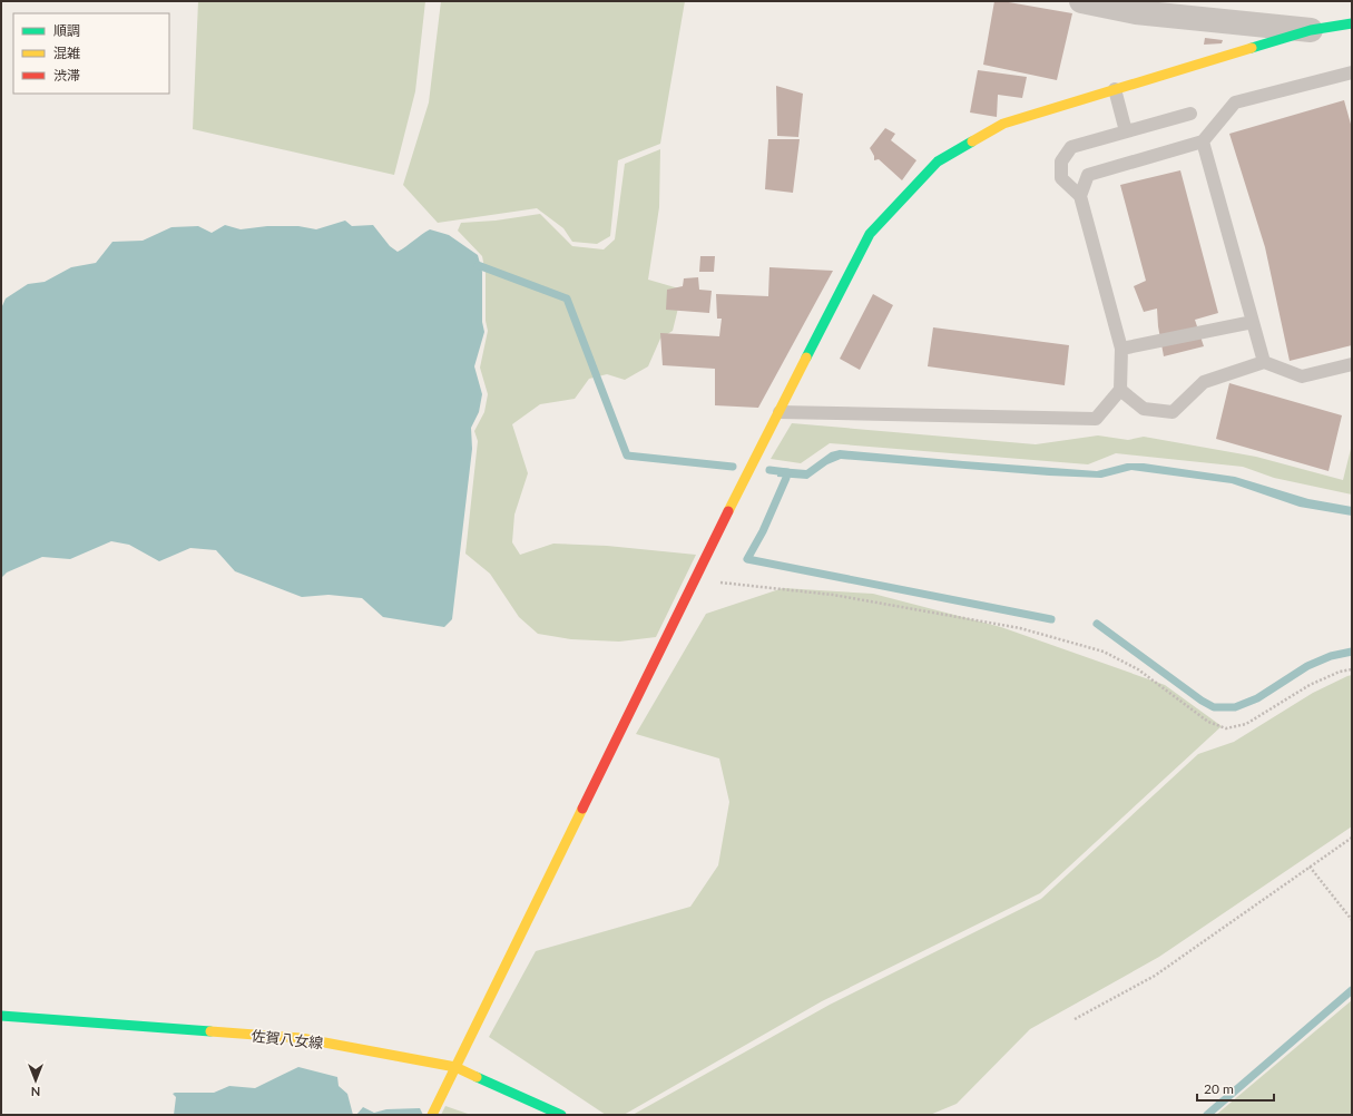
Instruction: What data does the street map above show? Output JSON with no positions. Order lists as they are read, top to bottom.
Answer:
{
  "streets": {
    "street": ["佐賀八女線"]
  },
  "legend": ["順調", "混雑", "渋滞"],
  "scale_bar": "20 m",
  "north": "bottom"
}
